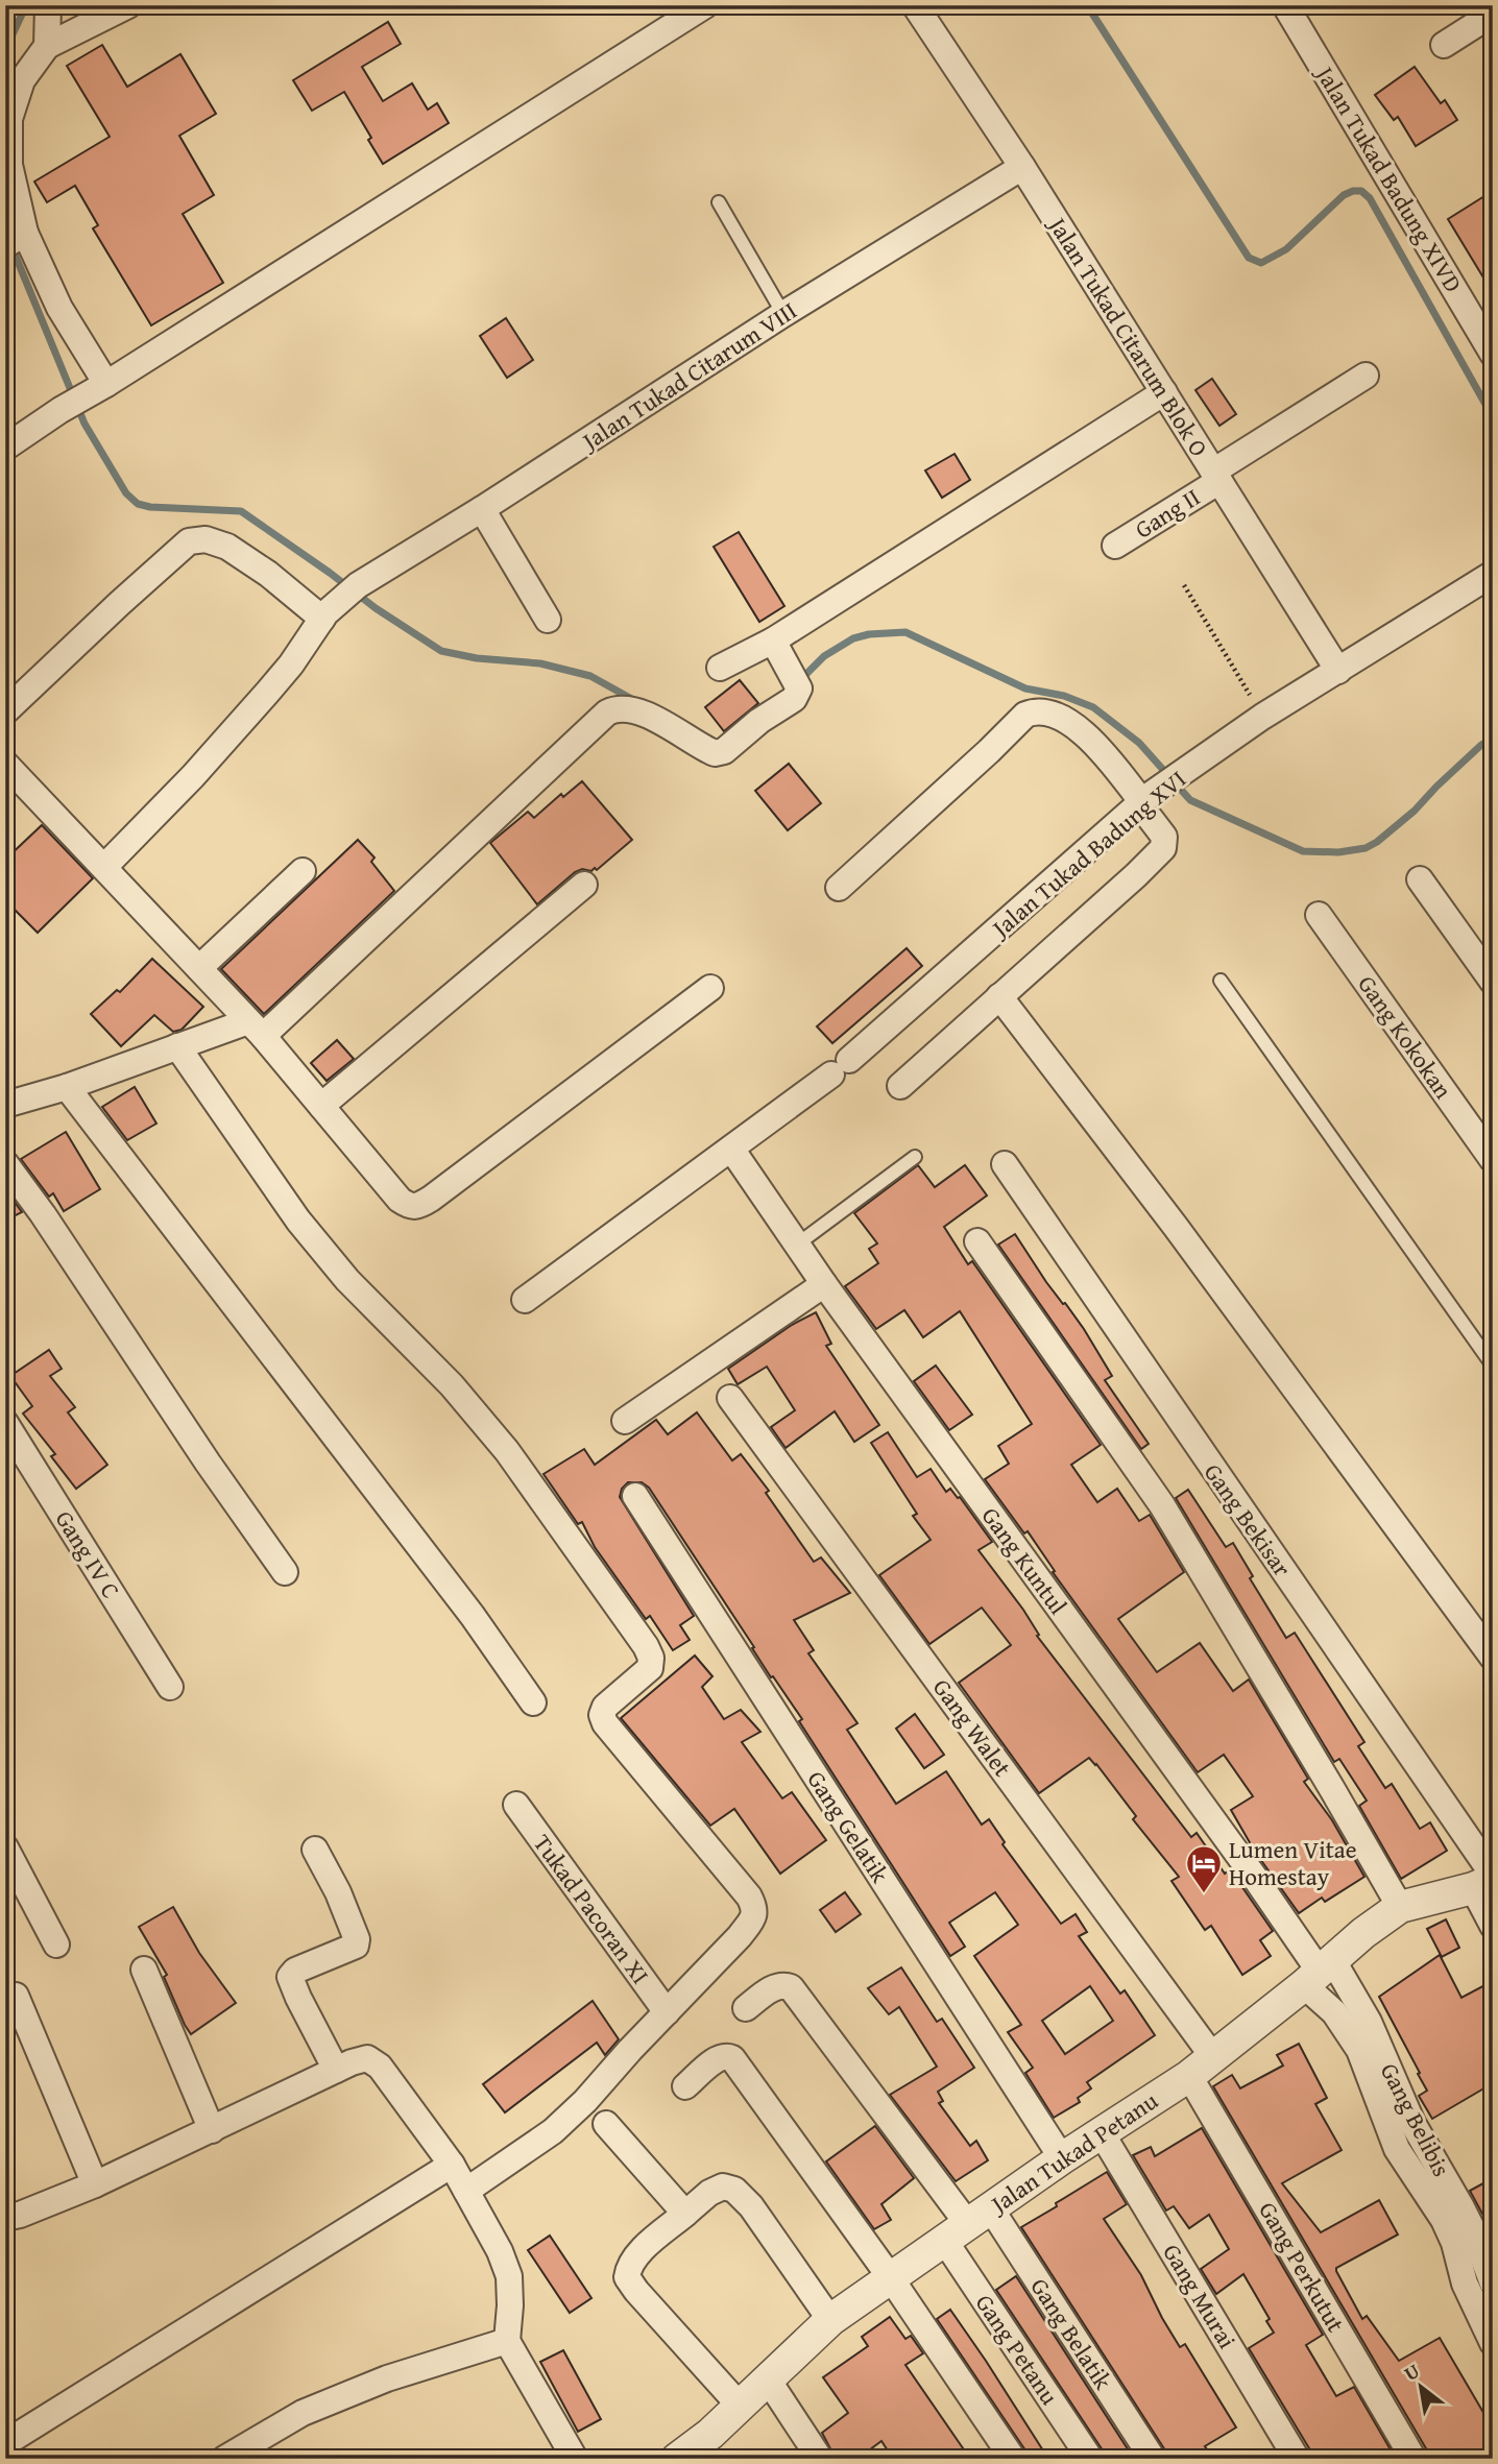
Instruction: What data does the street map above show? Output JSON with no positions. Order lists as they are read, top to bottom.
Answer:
{
  "streets": {
    "street": [
      "Jalan Tukad Badung XIVD",
      "Jalan Tukad Citarum Blok O",
      "Jalan Tukad Citarum VIII",
      "Gang II",
      "Jalan Tukad Badung XVI",
      "Gang Kokokan",
      "Gang Bekisar",
      "Gang IV C",
      "Gang Kuntul",
      "Gang Walet",
      "Gang Gelatik",
      "Tukad Pacoran XI",
      "Gang Belibis",
      "Jalan Tukad Petanu",
      "Gang Perkutut",
      "Gang Murai",
      "Gang Belatik",
      "Gang Petanu"
    ]
  },
  "crossings": [
    ["Jalan Tukad Citarum Blok O", "Jalan Tukad Citarum VIII"],
    ["Jalan Tukad Citarum Blok O", "Gang II"],
    ["Jalan Tukad Citarum Blok O", "Jalan Tukad Badung XVI"],
    ["Jalan Tukad Badung XVI", "Gang Kuntul"],
    ["Gang Bekisar", "Jalan Tukad Petanu"],
    ["Gang Kuntul", "Gang Belibis"],
    ["Gang Kuntul", "Jalan Tukad Petanu"],
    ["Gang Walet", "Jalan Tukad Petanu"],
    ["Gang Walet", "Gang Perkutut"],
    ["Gang Gelatik", "Jalan Tukad Petanu"],
    ["Gang Belibis", "Jalan Tukad Petanu"],
    ["Jalan Tukad Petanu", "Gang Perkutut"],
    ["Jalan Tukad Petanu", "Gang Murai"],
    ["Jalan Tukad Petanu", "Gang Belatik"],
    ["Jalan Tukad Petanu", "Gang Petanu"],
    ["Gang Belatik", "Gang Petanu"]
  ],
  "places": {
    "hotel": ["Lumen Vitae Homestay"]
  },
  "north": "top left"
}
